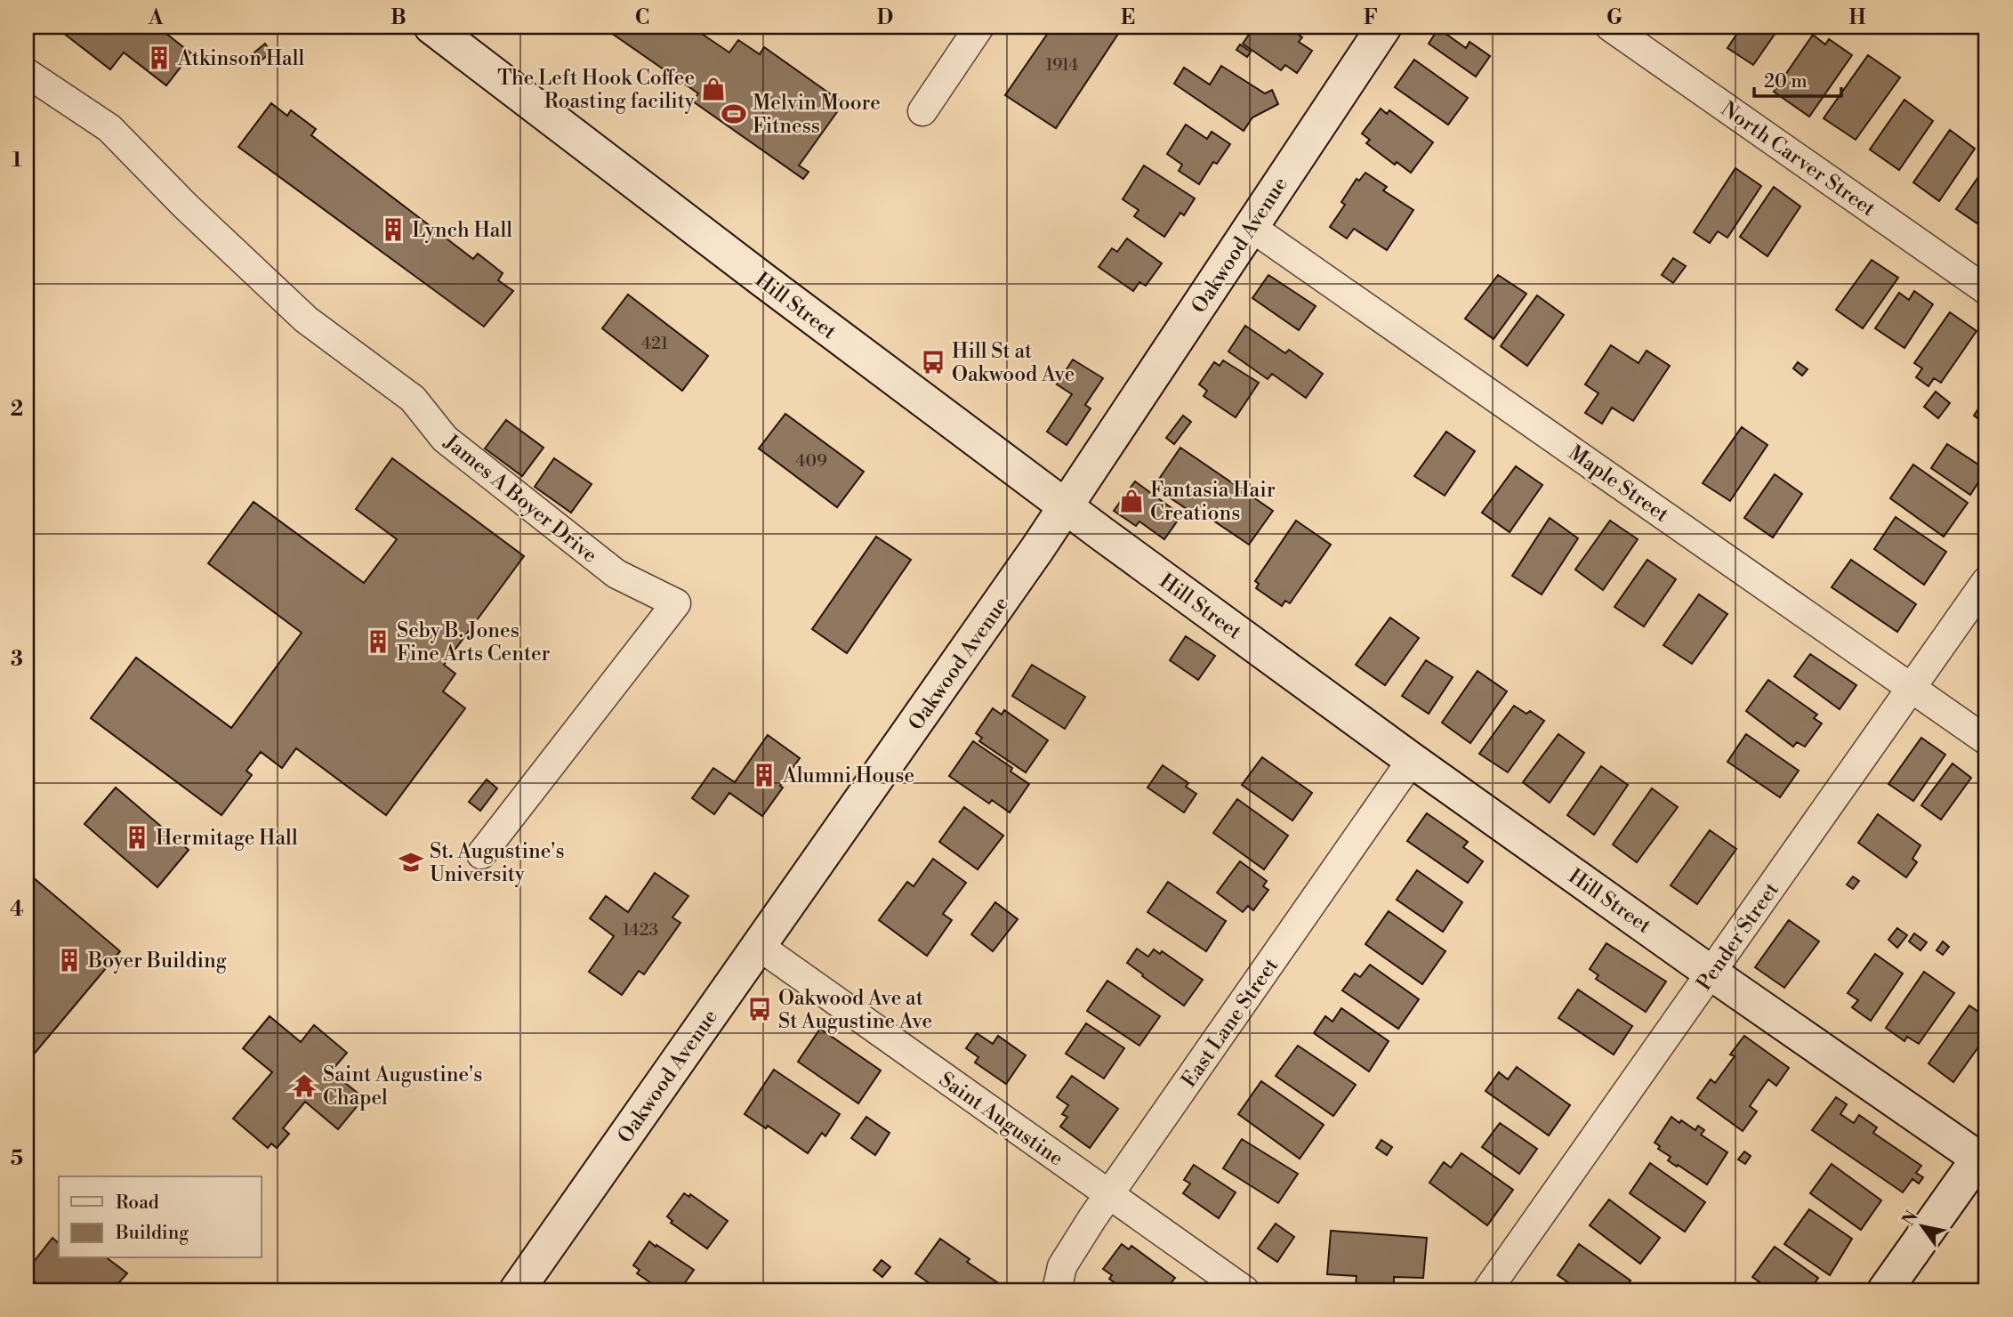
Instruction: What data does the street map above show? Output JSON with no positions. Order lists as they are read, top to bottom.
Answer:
{
  "streets": {
    "street": [
      "North Carver Street",
      "Oakwood Avenue",
      "Hill Street",
      "Maple Street",
      "James A Boyer Drive",
      "Pender Street",
      "East Lane Street",
      "Saint Augustine"
    ]
  },
  "crossings": [
    ["Oakwood Avenue", "Hill Street"],
    ["Oakwood Avenue", "Maple Street"],
    ["Oakwood Avenue", "Saint Augustine"],
    ["Hill Street", "Pender Street"],
    ["Hill Street", "East Lane Street"],
    ["Maple Street", "Pender Street"],
    ["East Lane Street", "Saint Augustine"]
  ],
  "places": {
    "building": [
      "Atkinson Hall",
      "Lynch Hall",
      "Seby B. Jones Fine Arts Center",
      "Alumni House",
      "Hermitage Hall",
      "Boyer Building"
    ],
    "shop": ["The Left Hook Coffee Roasting facility", "Fantasia Hair Creations"],
    "sports": ["Melvin Moore Fitness"],
    "bus stop": ["Hill St at Oakwood Ave", "Oakwood Ave at St Augustine Ave"],
    "school or university": ["St. Augustine's University"],
    "temple": ["Saint Augustine's Chapel"]
  },
  "house_numbers": [
    "1914",
    "421",
    "409",
    "1423"
  ],
  "legend": ["Road", "Building"],
  "scale_bar": "20 m",
  "north": "top left",
  "grid": {
    "columns": [
      "A",
      "B",
      "C",
      "D",
      "E",
      "F",
      "G",
      "H"
    ],
    "rows": [
      "1",
      "2",
      "3",
      "4",
      "5"
    ]
  }
}
